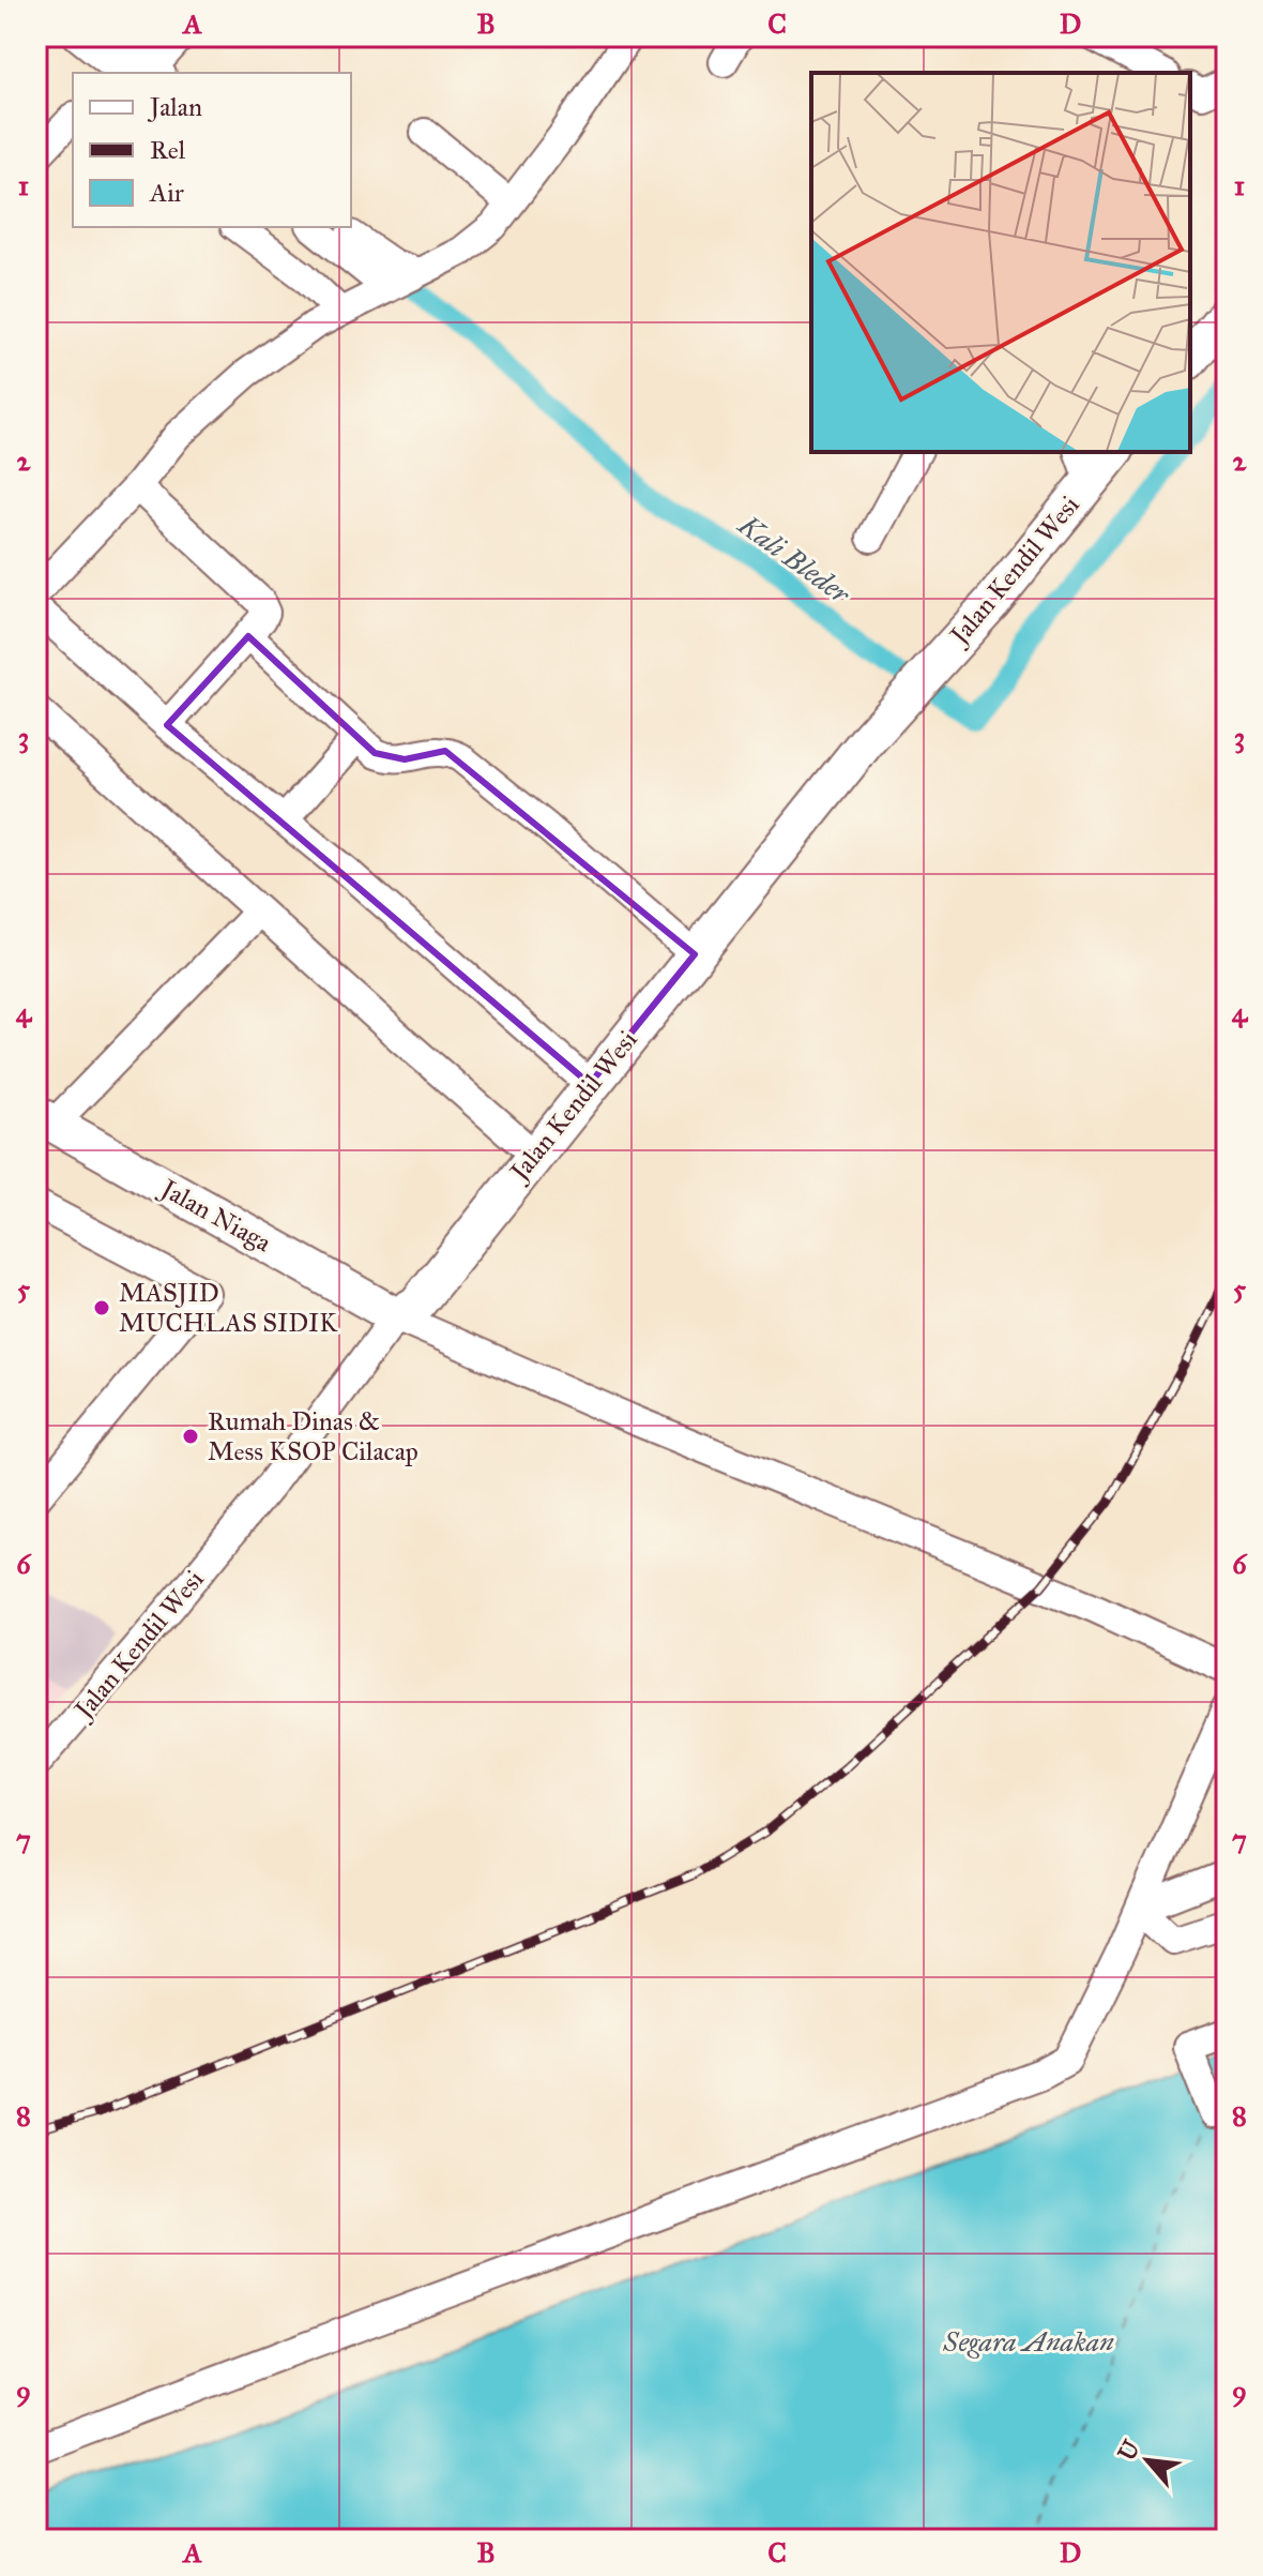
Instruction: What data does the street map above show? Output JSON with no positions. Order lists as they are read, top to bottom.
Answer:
{
  "streets": {
    "main road": ["Jalan Kendil Wesi", "Jalan Niaga"]
  },
  "crossings": [
    ["Jalan Kendil Wesi", "Jalan Niaga"]
  ],
  "water": ["Kali Bleder", "Segara Anakan"],
  "places": ["MASJID MUCHLAS SIDIK", "Rumah Dinas & Mess KSOP Cilacap"],
  "legend": ["Jalan", "Rel", "Air"],
  "north": "top left",
  "grid": {
    "columns": [
      "A",
      "B",
      "C",
      "D"
    ],
    "rows": [
      "1",
      "2",
      "3",
      "4",
      "5",
      "6",
      "7",
      "8",
      "9"
    ]
  }
}
